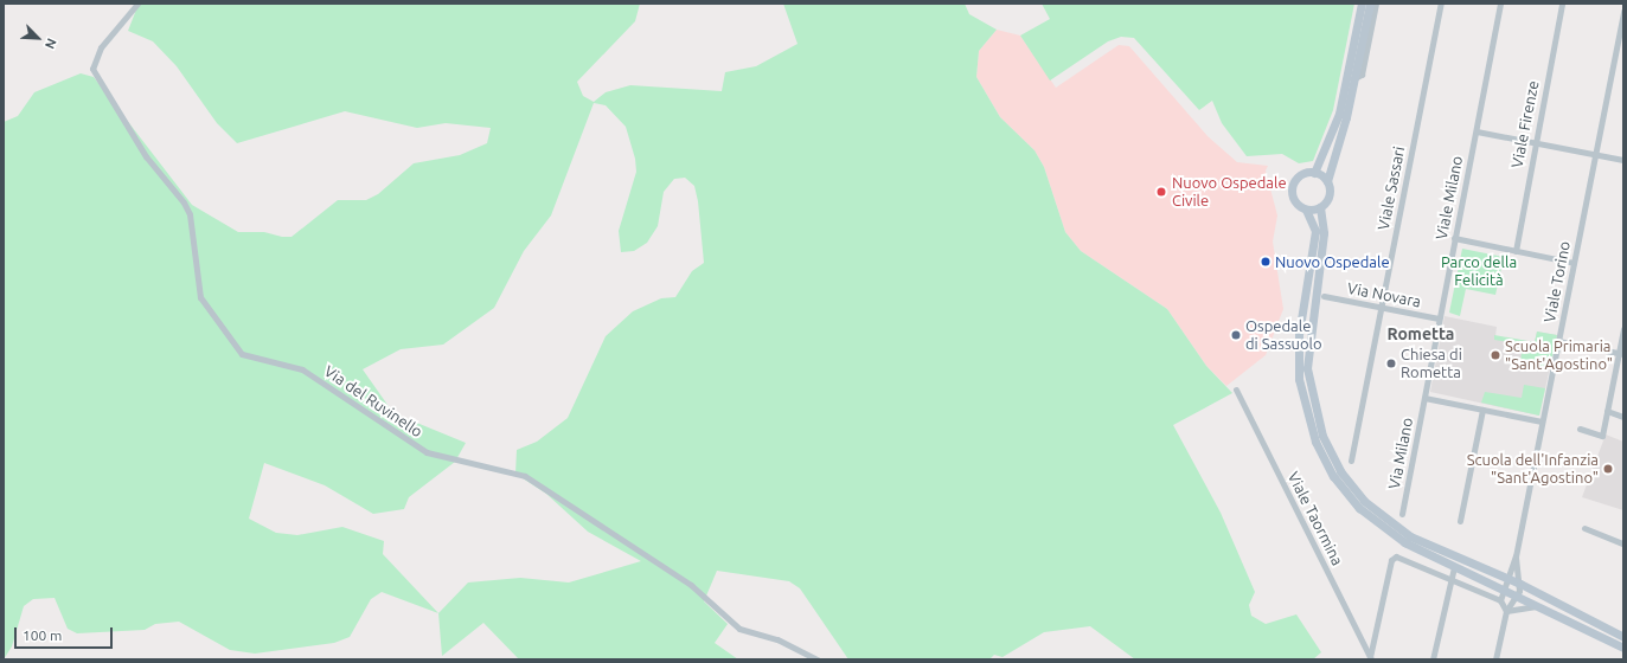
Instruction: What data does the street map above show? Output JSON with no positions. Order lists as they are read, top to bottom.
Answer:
{
  "streets": {
    "street": [
      "Viale Firenze",
      "Viale Sassari",
      "Viale Milano",
      "Viale Torino",
      "Via Novara",
      "Via del Ruvinello",
      "Via Milano",
      "Viale Taormina"
    ]
  },
  "crossings": [
    ["Viale Sassari", "Via Novara"],
    ["Viale Milano", "Via Novara"],
    ["Viale Milano", "Via Milano"]
  ],
  "districts": ["Rometta"],
  "parks": ["Parco della Felicità"],
  "places": [
    "Nuovo Ospedale Civile",
    "Nuovo Ospedale",
    "Ospedale di Sassuolo",
    "Scuola Primaria \"Sant'Agostino\"",
    "Chiesa di Rometta",
    "Scuola dell'Infanzia \"Sant'Agostino\""
  ],
  "scale_bar": "100 m",
  "north": "bottom right"
}
